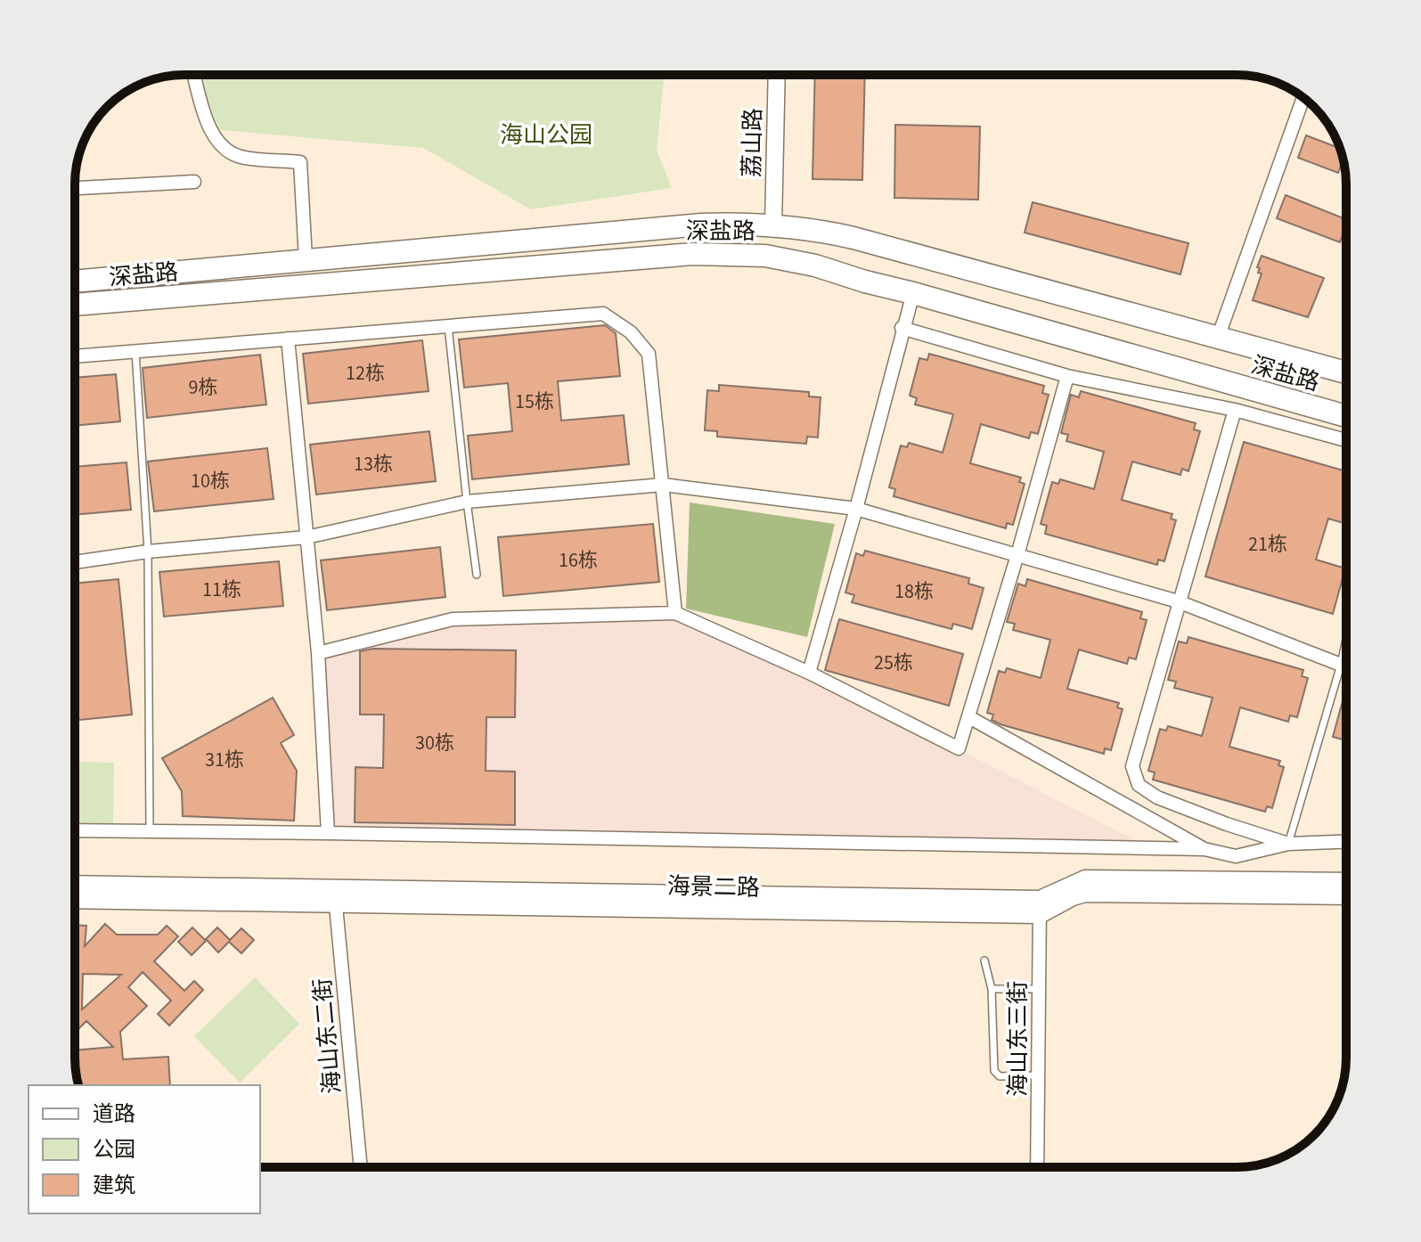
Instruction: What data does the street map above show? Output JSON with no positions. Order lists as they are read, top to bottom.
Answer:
{
  "streets": {
    "main road": ["深盐路"],
    "street": [
      "荔山路",
      "海景二路",
      "海山东二街",
      "海山东三街"
    ]
  },
  "crossings": [
    ["荔山路", "深盐路"],
    ["海景二路", "海山东二街"],
    ["海景二路", "海山东三街"]
  ],
  "parks": ["海山公园"],
  "house_numbers": [
    "12栋",
    "9栋",
    "15栋",
    "13栋",
    "10栋",
    "21栋",
    "16栋",
    "11栋",
    "18栋",
    "25栋",
    "30栋",
    "31栋"
  ],
  "legend": ["道路", "公园", "建筑"]
}
